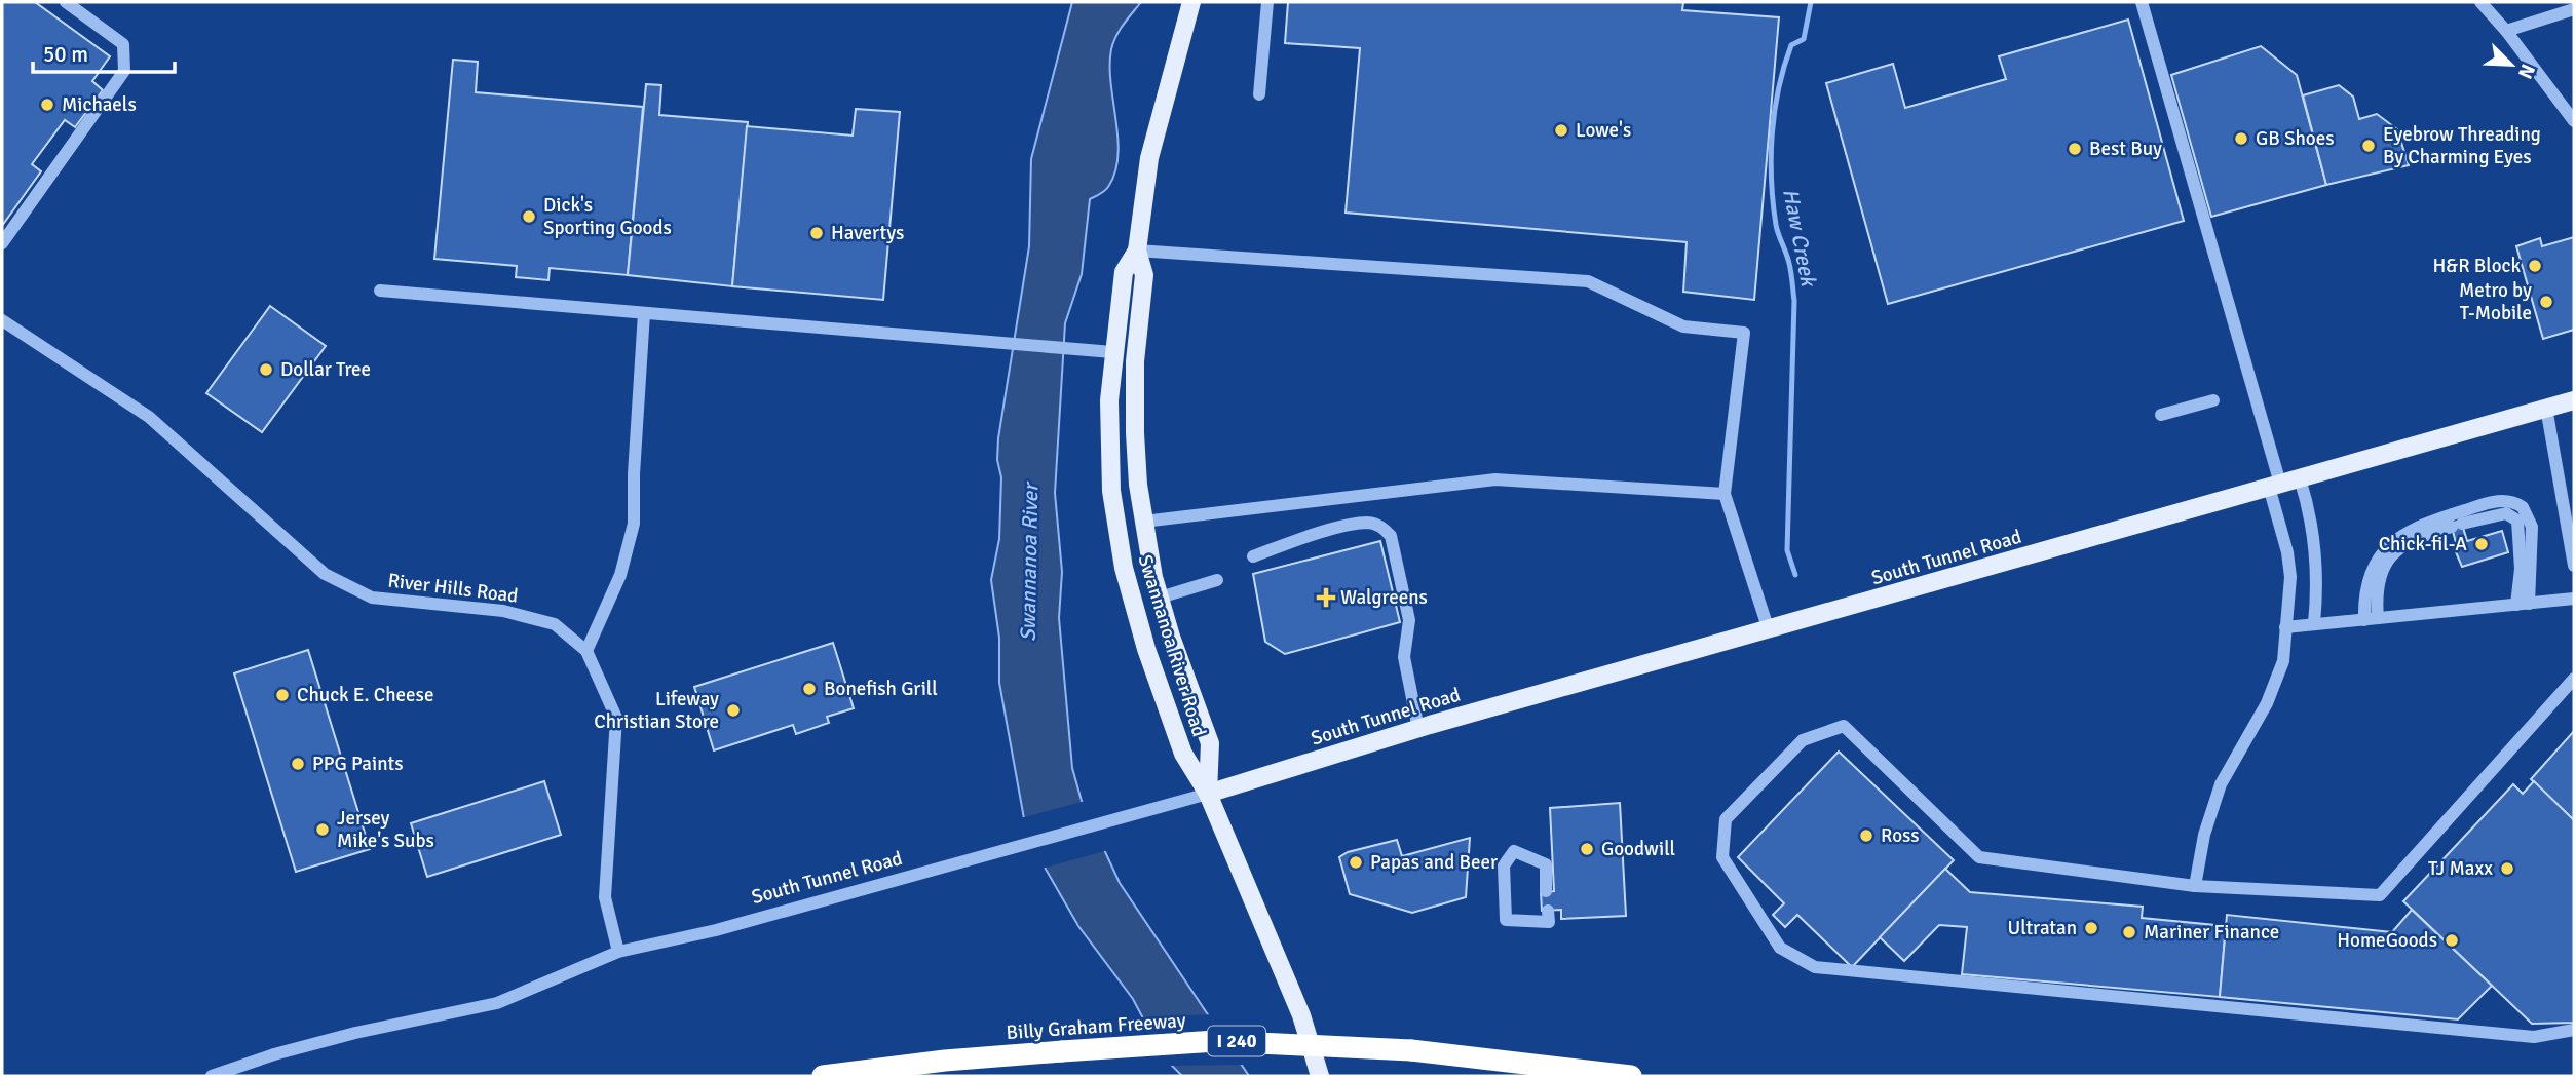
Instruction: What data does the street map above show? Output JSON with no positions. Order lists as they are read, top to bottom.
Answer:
{
  "streets": {
    "highway": ["Billy Graham Freeway", "I 240"],
    "main road": ["South Tunnel Road", "Swannanoa River Road"],
    "street": ["River Hills Road"]
  },
  "crossings": [
    ["South Tunnel Road", "River Hills Road"],
    ["South Tunnel Road", "Swannanoa River Road"]
  ],
  "water": ["Haw Creek", "Swannanoa River"],
  "places": {
    "other": [
      "Michaels",
      "Lowe's",
      "GB Shoes",
      "Eyebrow Threading By Charming Eyes",
      "Best Buy",
      "Dick's Sporting Goods",
      "Havertys",
      "H&R Block",
      "Metro by T-Mobile",
      "Dollar Tree",
      "Chick-fil-A",
      "Bonefish Grill",
      "Chuck E. Cheese",
      "Lifeway Christian Store",
      "PPG Paints",
      "Jersey Mike's Subs",
      "Ross",
      "Goodwill",
      "Papas and Beer",
      "TJ Maxx",
      "Ultratan",
      "Mariner Finance",
      "HomeGoods"
    ],
    "health": ["Walgreens"]
  },
  "scale_bar": "50 m",
  "north": "bottom right"
}
